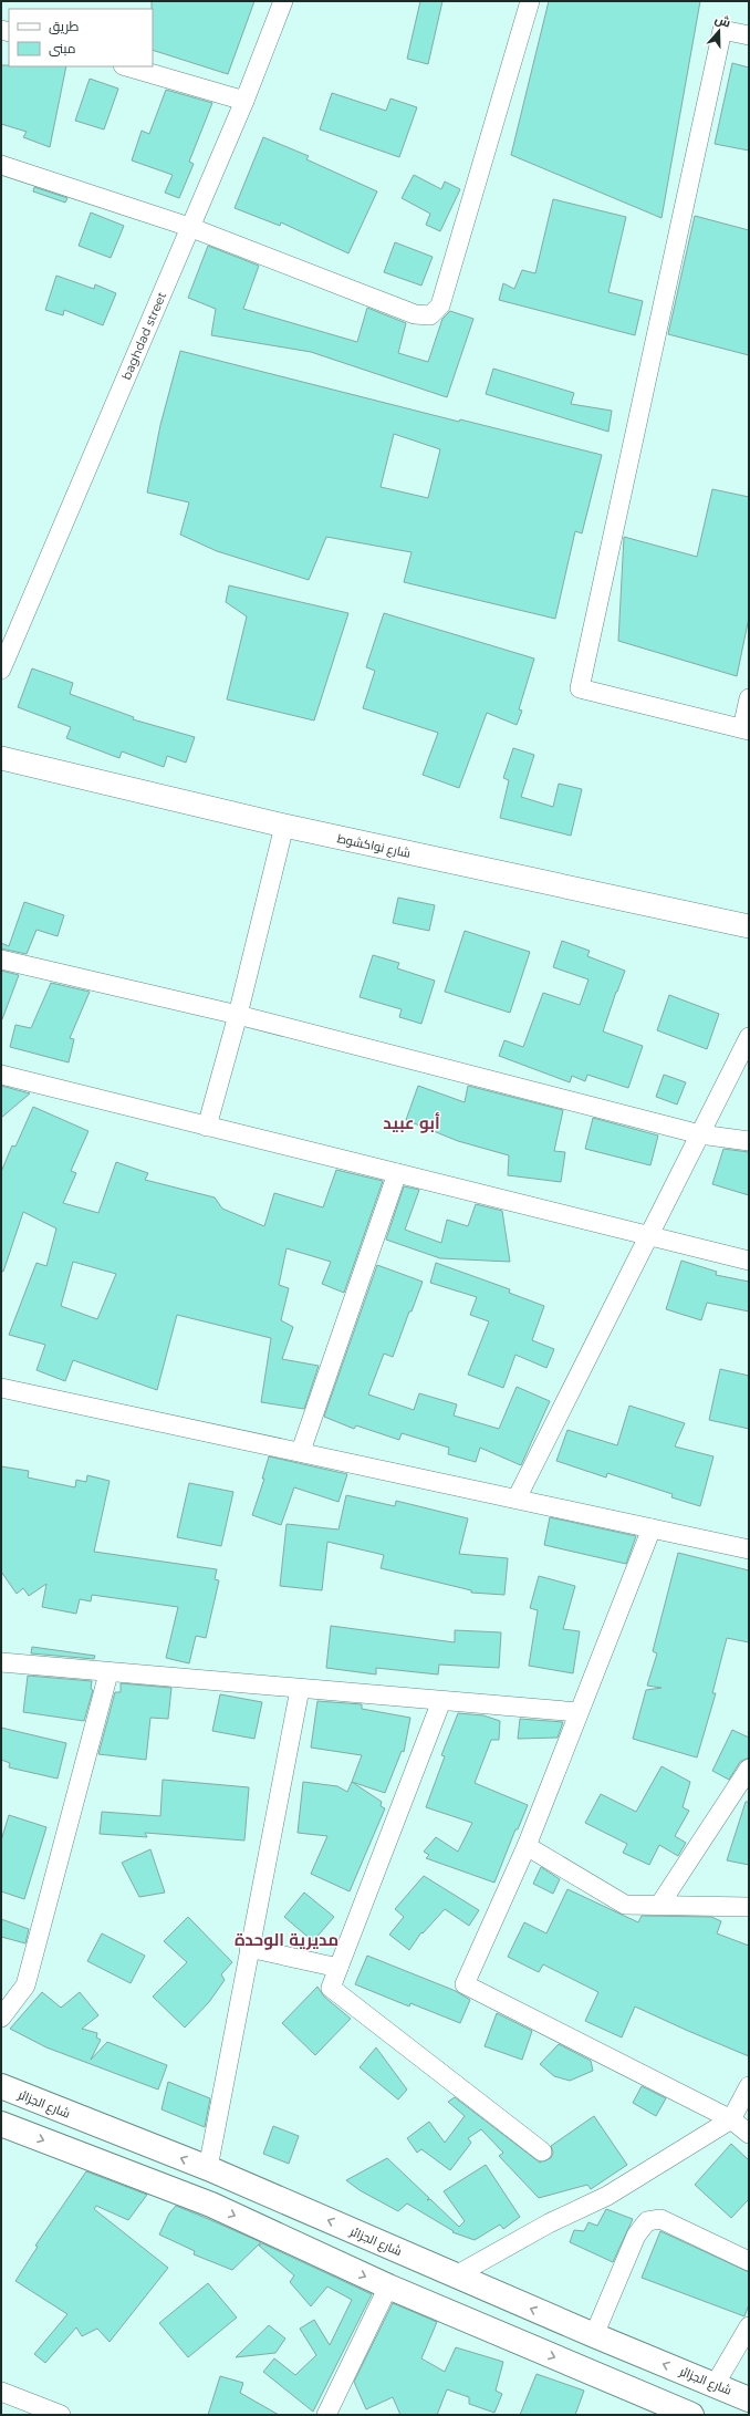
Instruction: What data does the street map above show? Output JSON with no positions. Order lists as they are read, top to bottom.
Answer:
{
  "streets": {
    "main road": ["شارع الجزائر"],
    "street": ["baghdad street", "شارع نواكشوط"]
  },
  "districts": ["أبو عبيد", "مديرية الوحدة"],
  "legend": ["طريق", "مبنى"],
  "north": "top"
}
